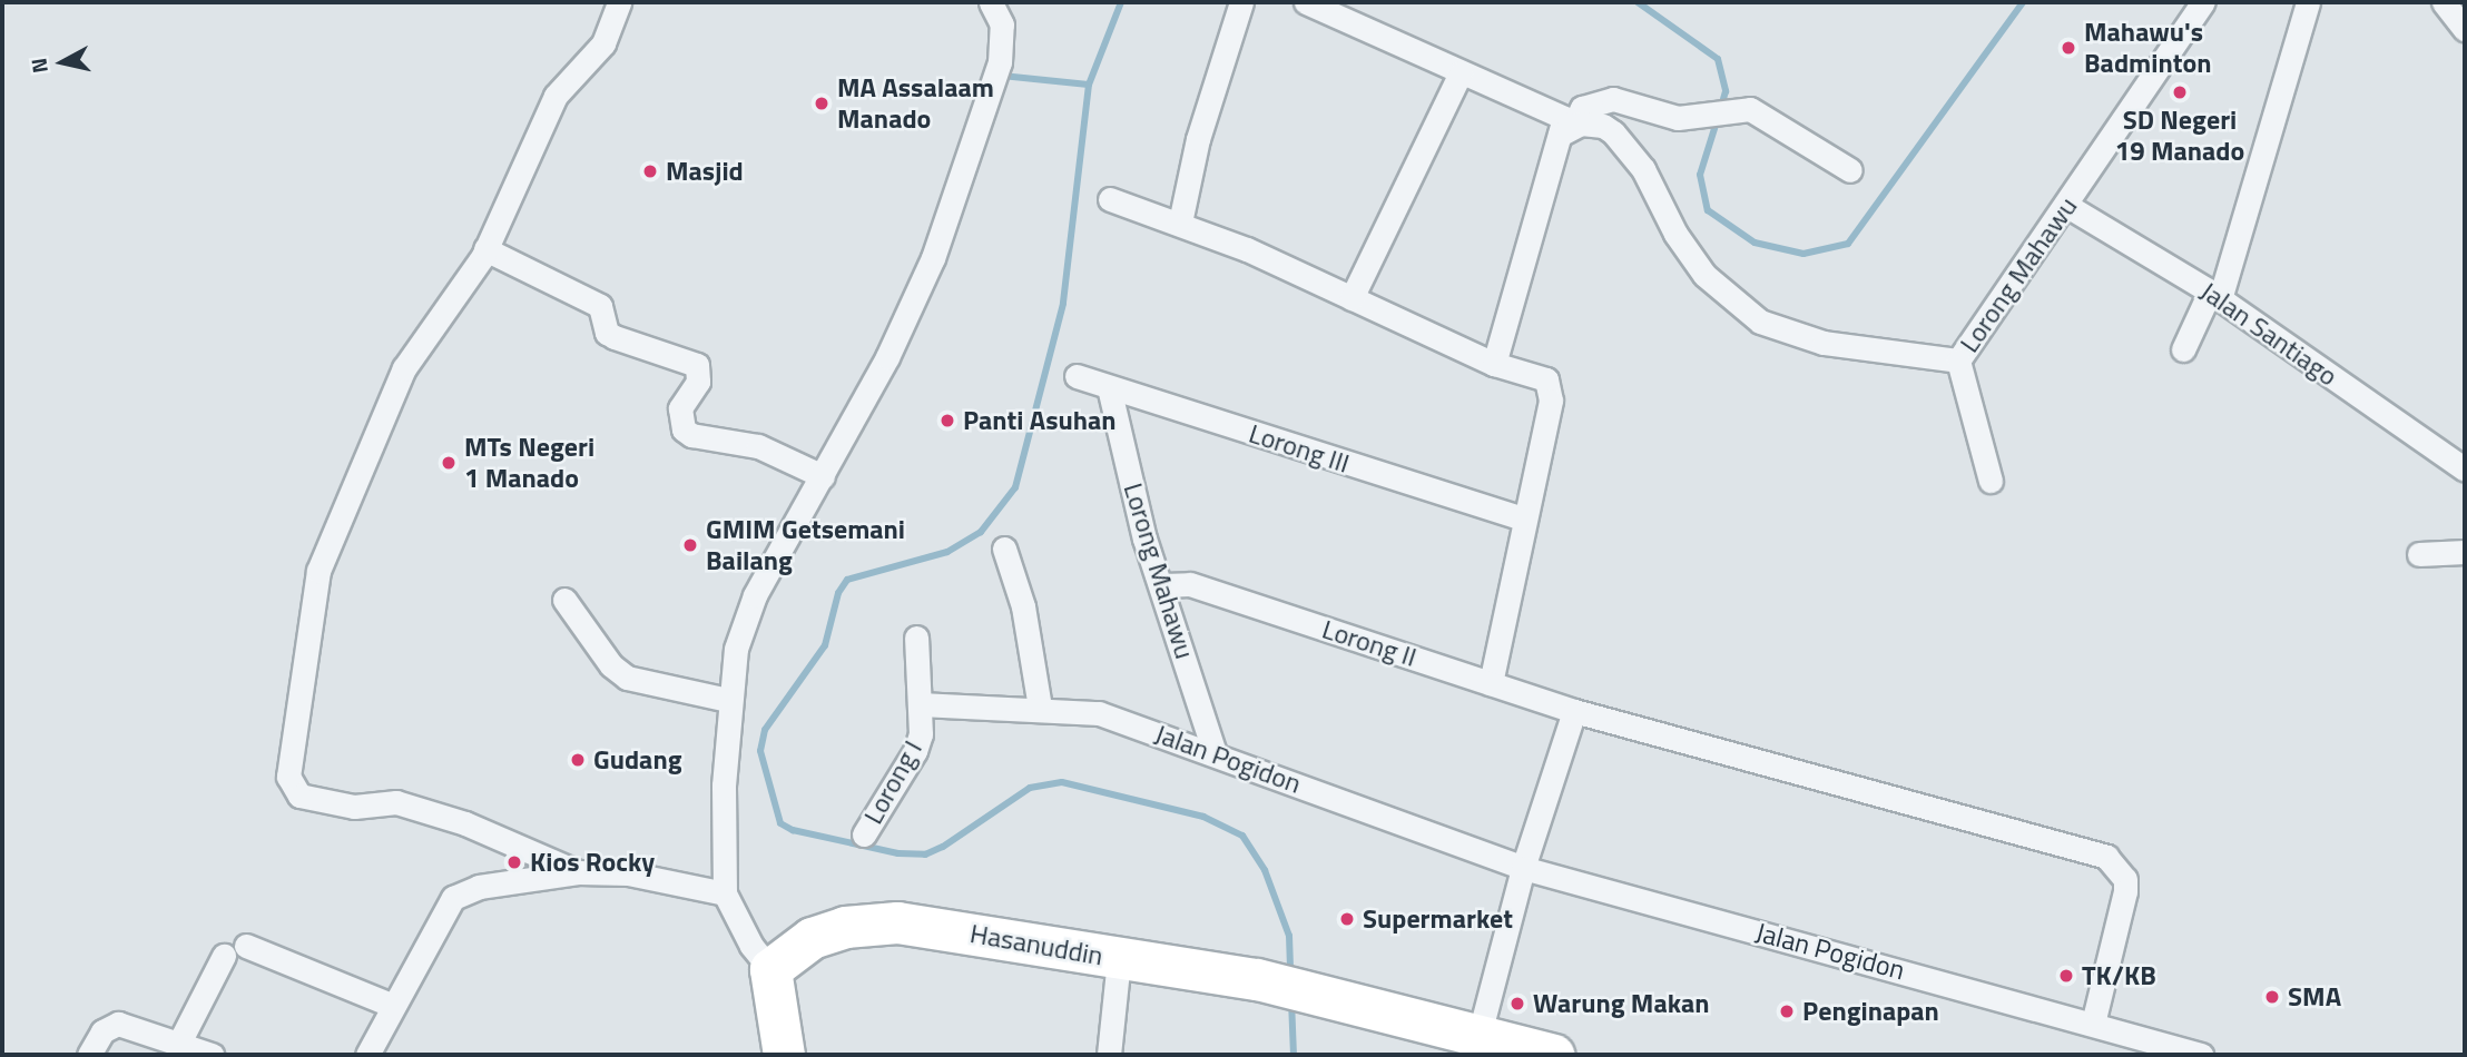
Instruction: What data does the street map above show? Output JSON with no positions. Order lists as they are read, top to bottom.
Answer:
{
  "streets": {
    "highway": ["Hasanuddin"],
    "street": [
      "Lorong Mahawu",
      "Jalan Santiago",
      "Lorong III",
      "Lorong II",
      "Jalan Pogidon",
      "Lorong I"
    ]
  },
  "crossings": [
    ["Lorong Mahawu", "Jalan Santiago"],
    ["Lorong Mahawu", "Lorong III"],
    ["Lorong Mahawu", "Lorong II"],
    ["Lorong Mahawu", "Jalan Pogidon"],
    ["Lorong II", "Jalan Pogidon"],
    ["Jalan Pogidon", "Lorong I"]
  ],
  "places": [
    "Mahawu's Badminton",
    "SD Negeri 19 Manado",
    "MA Assalaam Manado",
    "Masjid",
    "Panti Asuhan",
    "MTs Negeri 1 Manado",
    "GMIM Getsemani Bailang",
    "Gudang",
    "Kios Rocky",
    "Supermarket",
    "TK/KB",
    "SMA",
    "Warung Makan",
    "Penginapan"
  ],
  "north": "left"
}
